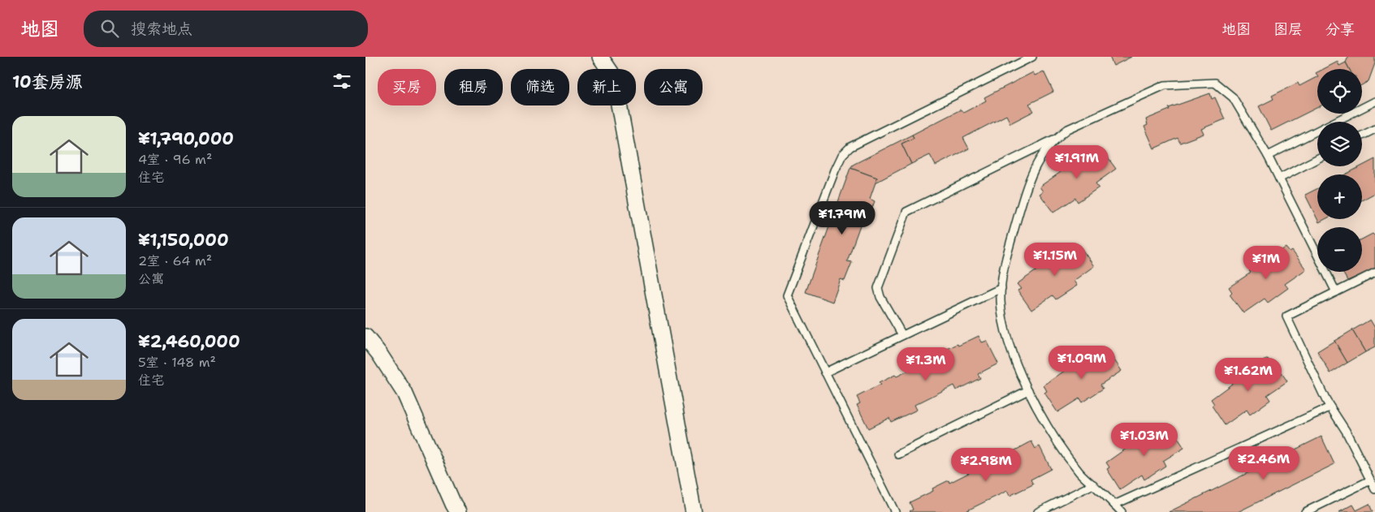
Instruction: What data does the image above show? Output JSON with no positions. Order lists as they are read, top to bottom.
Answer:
{
  "page": {
    "header": "地图",
    "search": "搜索地点",
    "nav": ["地图", "图层", "分享"],
    "heading": "10套房源",
    "map_buttons": ["+", "−"],
    "chip": [
      "买房",
      "租房",
      "筛选",
      "新上",
      "公寓"
    ],
    "list": [
      {
        "name": "¥1,790,000",
        "note": "4室 · 96 m² · 住宅"
      },
      {
        "name": "¥1,150,000",
        "note": "2室 · 64 m² · 公寓"
      },
      {
        "name": "¥2,460,000",
        "note": "5室 · 148 m² · 住宅"
      }
    ],
    "price": [
      "¥1.91M",
      "¥1.79M",
      "¥1.15M",
      "¥1M",
      "¥1.09M",
      "¥1.3M",
      "¥1.62M",
      "¥1.03M",
      "¥2.46M",
      "¥2.98M"
    ]
  }
}
